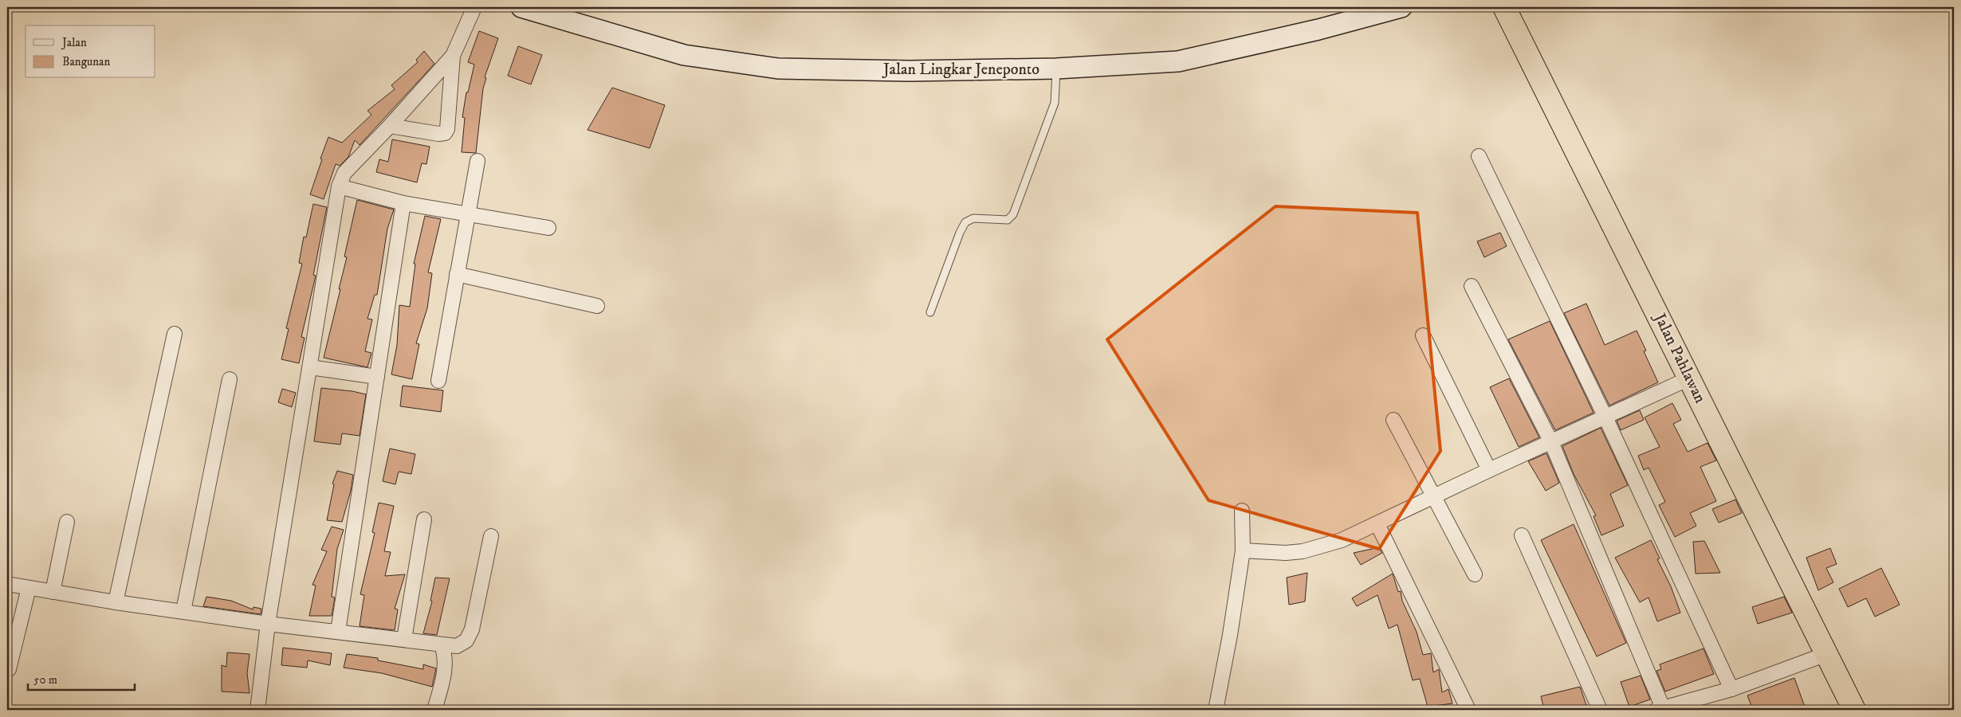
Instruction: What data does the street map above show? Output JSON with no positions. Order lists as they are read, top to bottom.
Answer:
{
  "streets": {
    "highway": ["Jalan Pahlawan"],
    "main road": ["Jalan Lingkar Jeneponto"]
  },
  "legend": ["Jalan", "Bangunan"],
  "scale_bar": "50 m"
}
